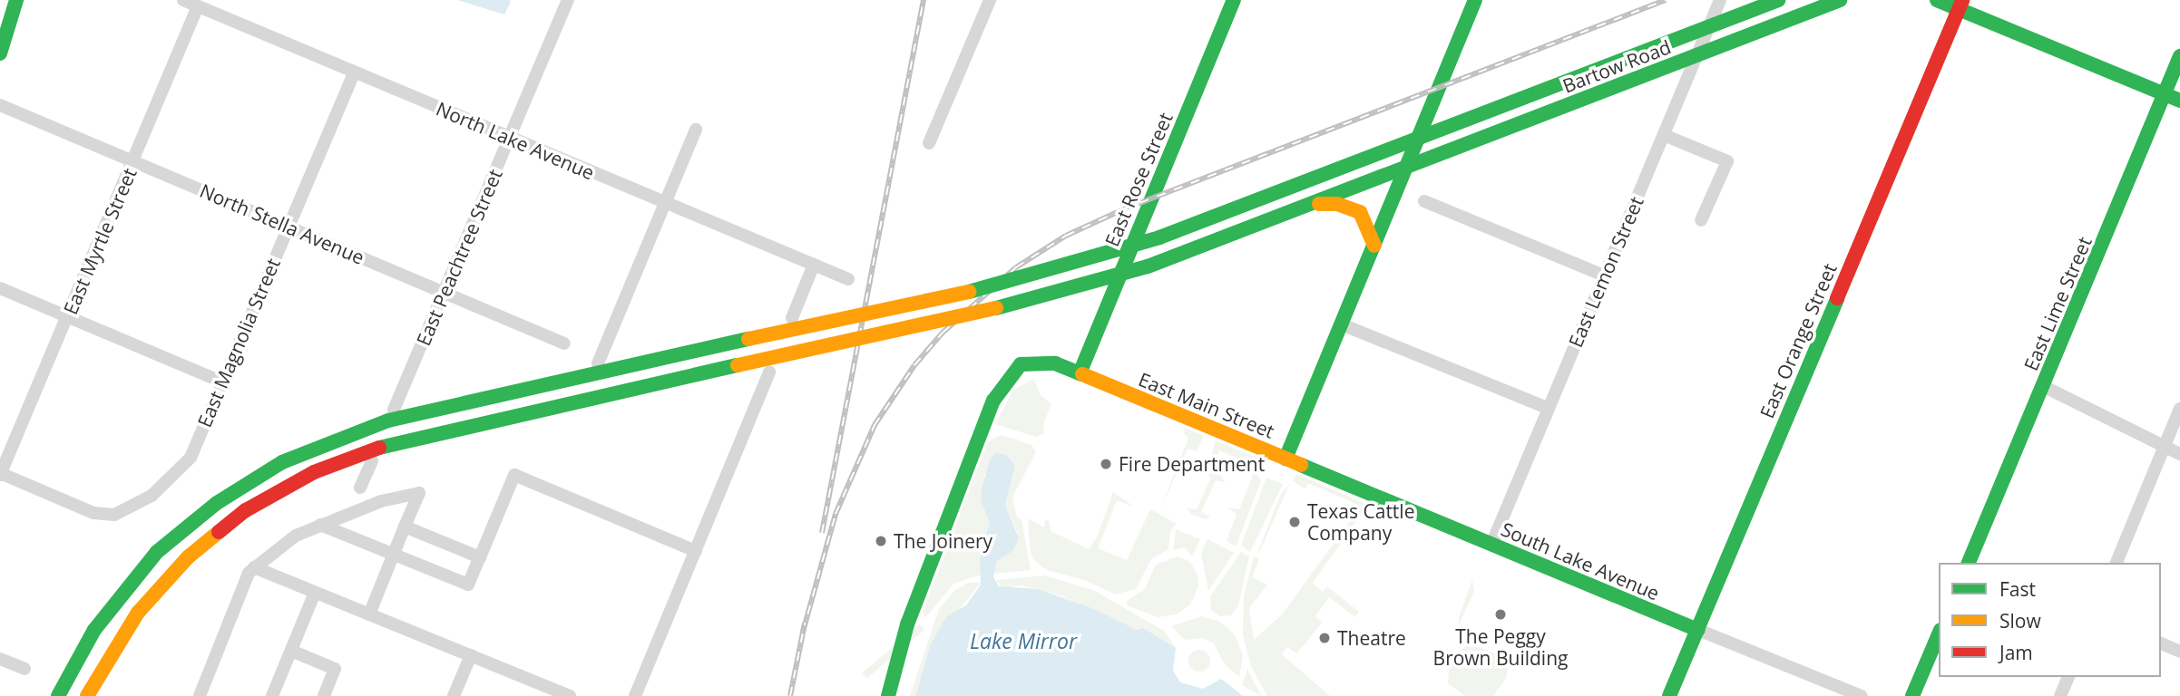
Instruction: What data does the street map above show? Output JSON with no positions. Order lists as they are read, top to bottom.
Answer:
{
  "streets": {
    "main road": [
      "Bartow Road",
      "East Rose Street",
      "East Lime Street",
      "East Orange Street",
      "East Main Street",
      "South Lake Avenue"
    ],
    "street": [
      "North Lake Avenue",
      "North Stella Avenue",
      "East Myrtle Street",
      "East Peachtree Street",
      "East Lemon Street",
      "East Magnolia Street"
    ]
  },
  "crossings": [
    ["Bartow Road", "East Lemon Street"],
    ["Bartow Road", "East Main Street"],
    ["North Lake Avenue", "East Myrtle Street"],
    ["North Lake Avenue", "East Peachtree Street"],
    ["North Lake Avenue", "East Magnolia Street"],
    ["East Rose Street", "East Main Street"],
    ["North Stella Avenue", "East Myrtle Street"],
    ["North Stella Avenue", "East Peachtree Street"],
    ["North Stella Avenue", "East Magnolia Street"],
    ["East Myrtle Street", "East Magnolia Street"],
    ["East Lemon Street", "South Lake Avenue"],
    ["East Orange Street", "South Lake Avenue"],
    ["East Main Street", "South Lake Avenue"]
  ],
  "water": ["Lake Mirror"],
  "places": [
    "Fire Department",
    "Texas Cattle Company",
    "The Joinery",
    "The Peggy Brown Building",
    "Theatre"
  ],
  "legend": ["Fast", "Slow", "Jam"]
}
